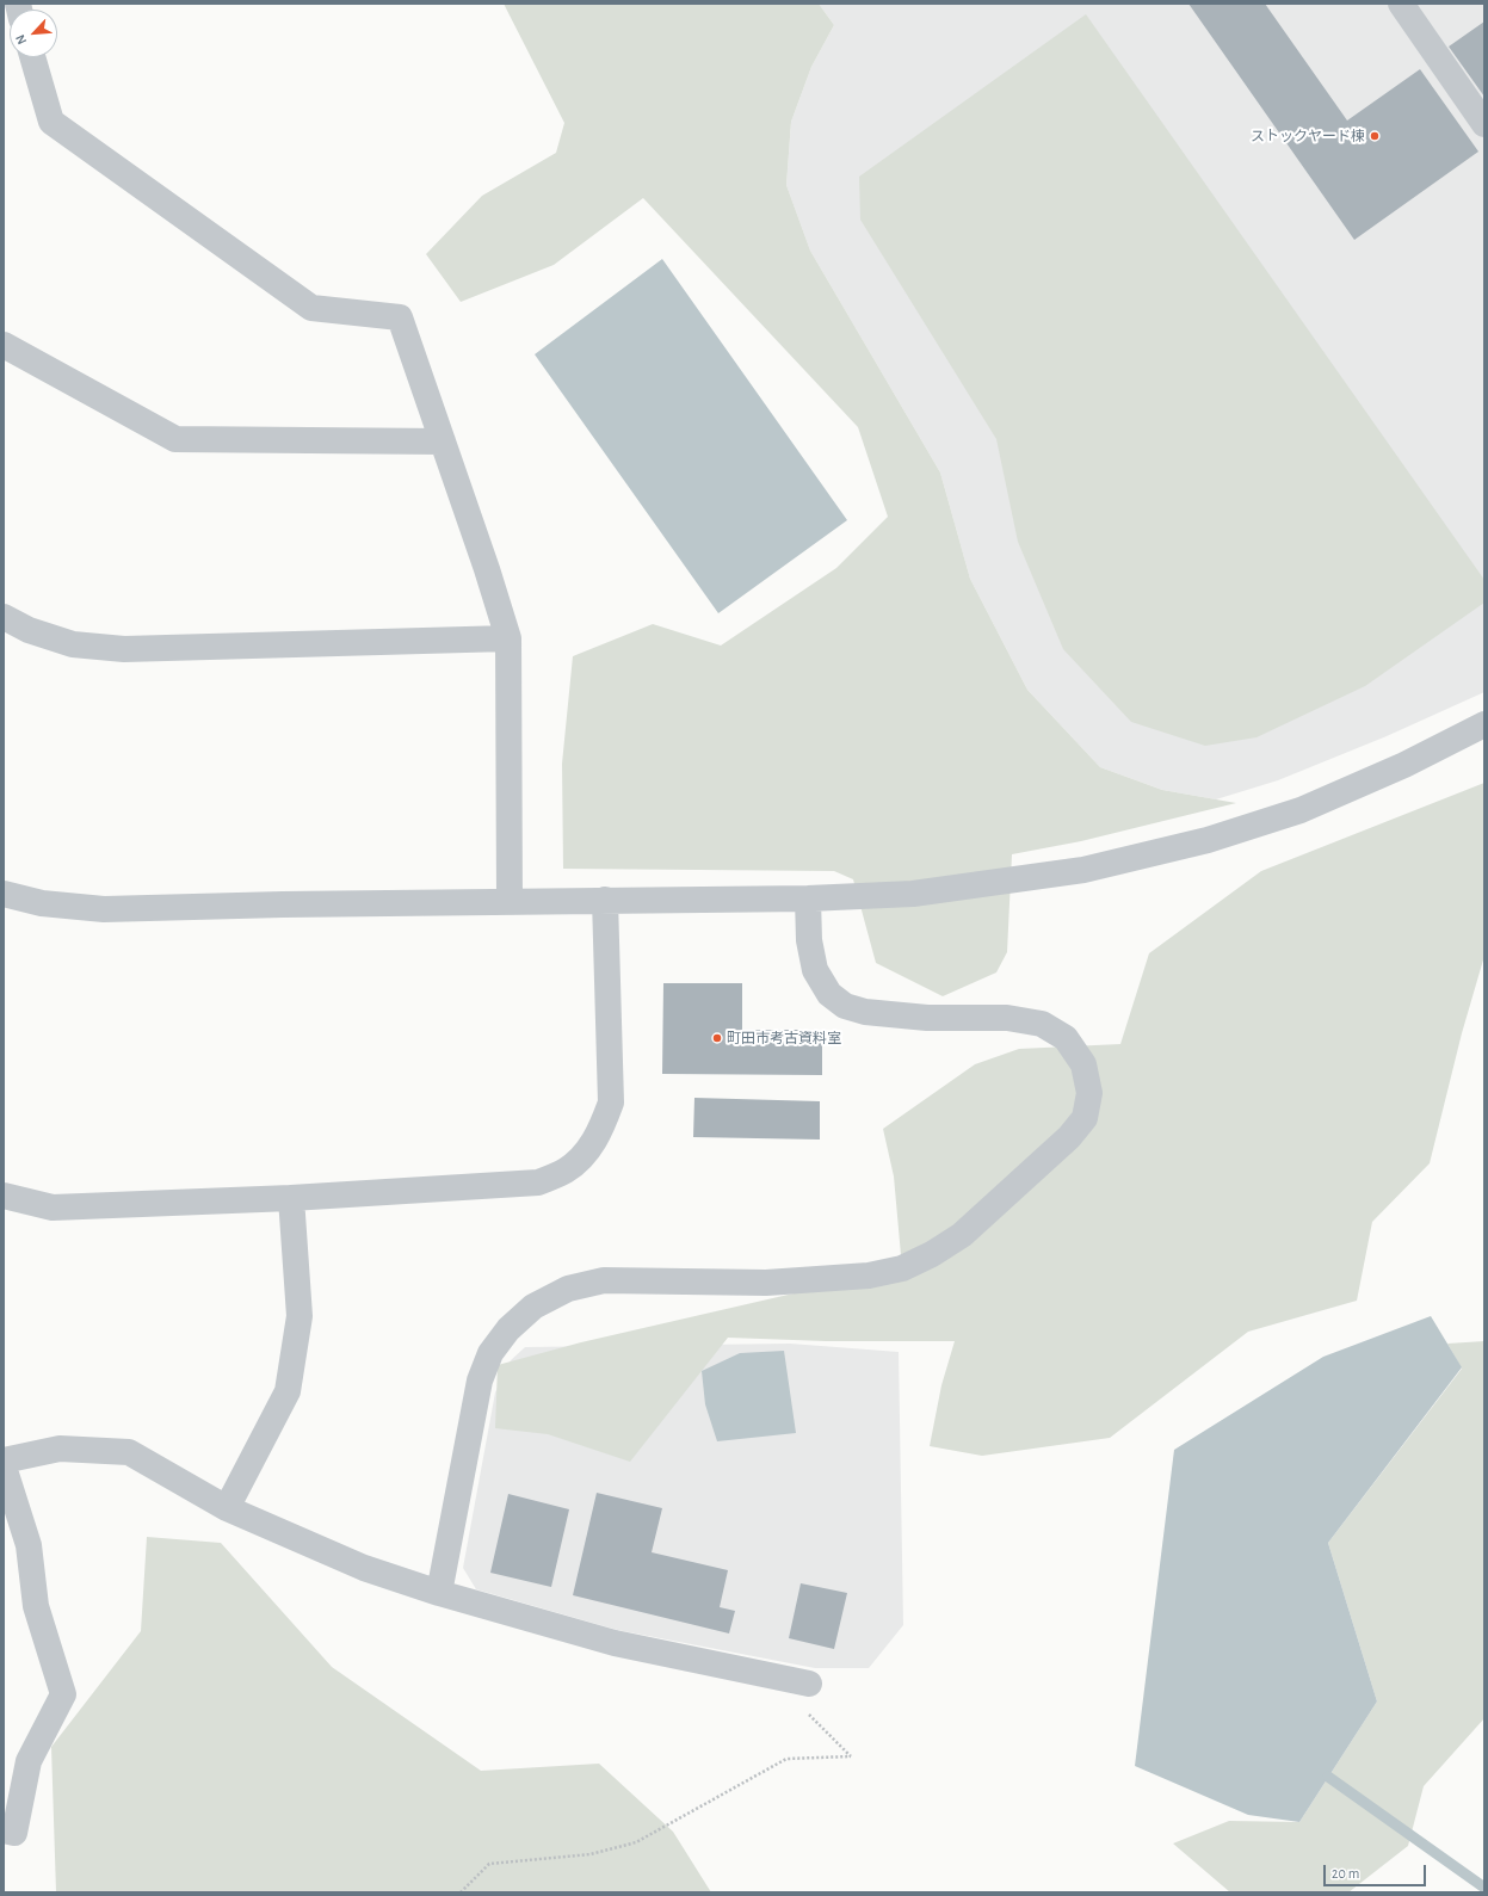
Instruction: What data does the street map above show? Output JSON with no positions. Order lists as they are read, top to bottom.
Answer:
{
  "places": ["ストックヤード棟", "町田市考古資料室"],
  "scale_bar": "20 m",
  "north": "bottom left"
}
